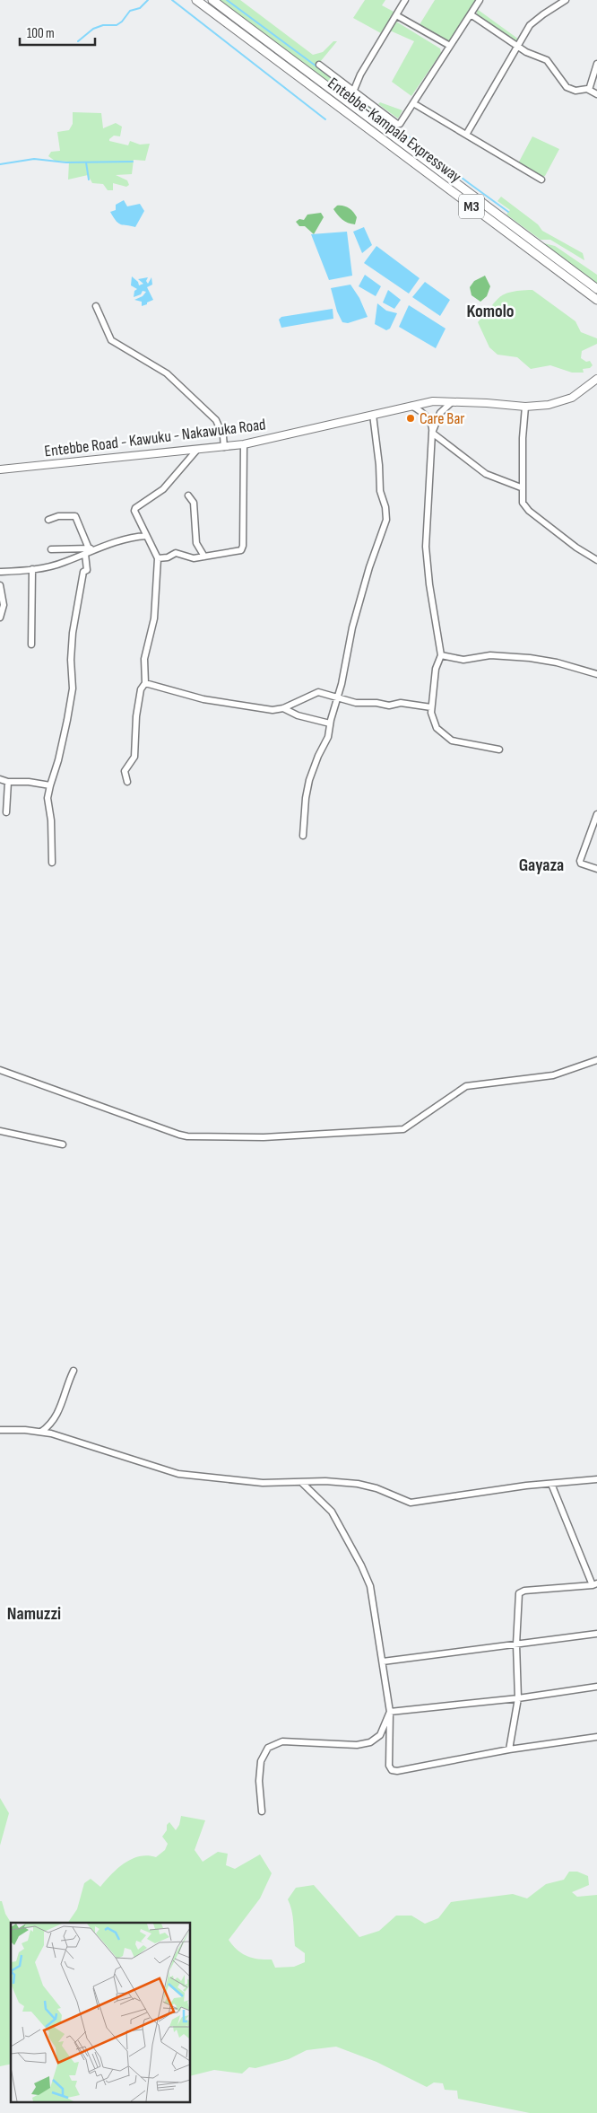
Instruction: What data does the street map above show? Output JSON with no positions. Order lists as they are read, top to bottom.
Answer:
{
  "streets": {
    "highway": ["Entebbe-Kampala Expressway", "M3"],
    "main road": ["Entebbe Road - Kawuku - Nakawuka Road"]
  },
  "districts": ["Komolo", "Gayaza", "Namuzzi"],
  "places": ["Care Bar"],
  "scale_bar": "100 m"
}
